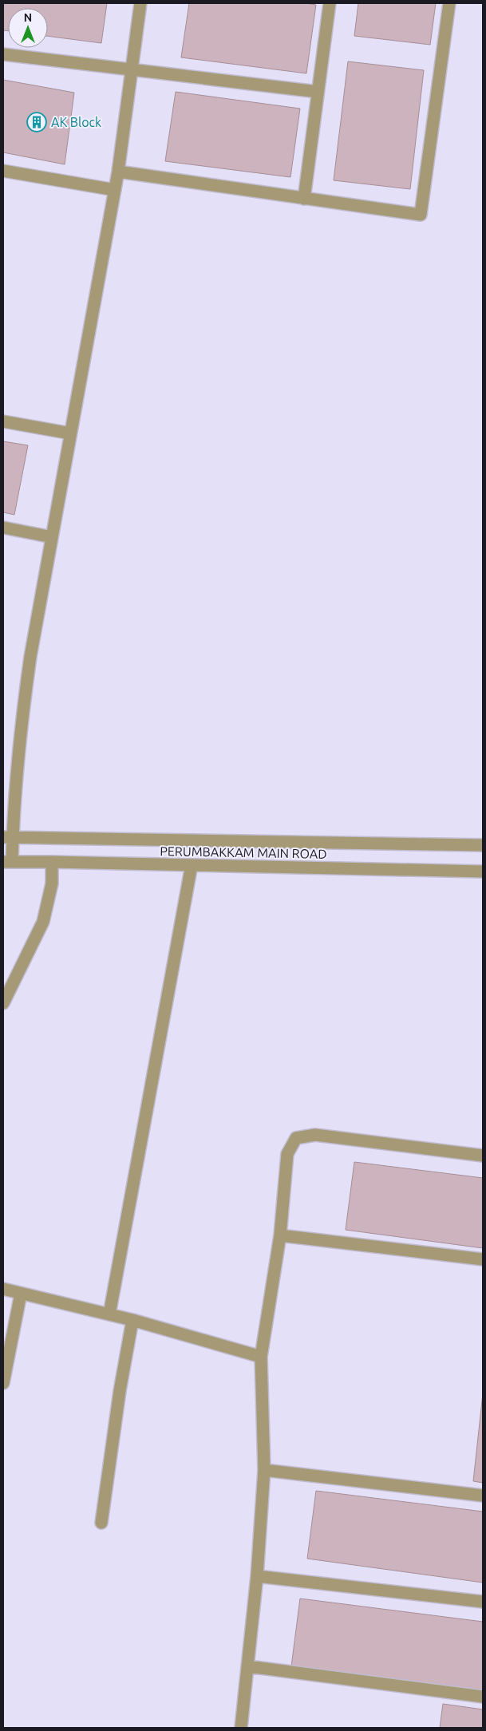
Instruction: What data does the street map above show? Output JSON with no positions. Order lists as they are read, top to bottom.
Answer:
{
  "streets": {
    "street": ["PERUMBAKKAM MAIN ROAD"]
  },
  "places": {
    "building": ["AK Block"]
  },
  "north": "top"
}
